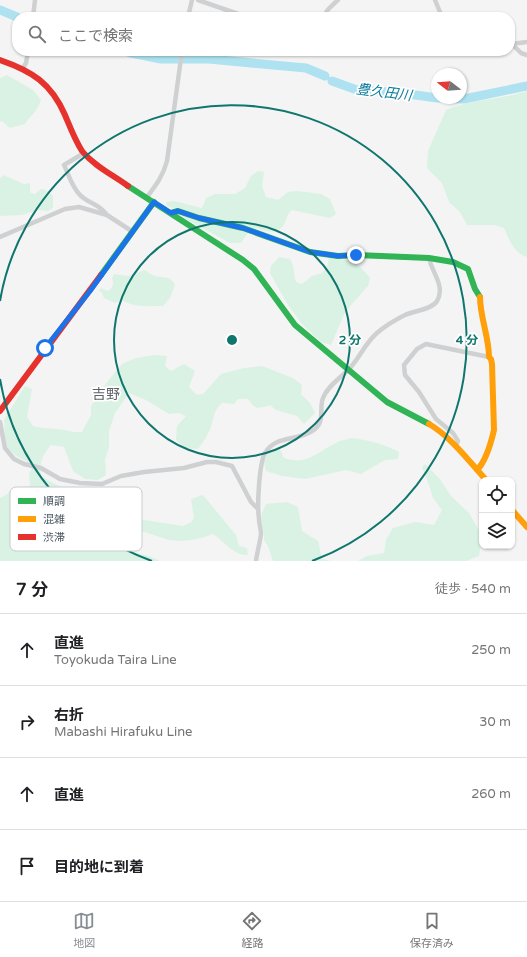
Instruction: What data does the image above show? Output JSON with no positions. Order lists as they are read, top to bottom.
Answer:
{
  "districts": ["吉野"],
  "water": ["豊久田川"],
  "legend": ["順調", "混雑", "渋滞"],
  "north": "left",
  "page": {
    "search": "ここで検索",
    "heading": ["7 分", "徒歩 · 540 m"],
    "list": [
      ["直進", "Toyokuda Taira Line", "250 m"],
      ["右折", "Mabashi Hirafuku Line", "30 m"],
      ["直進", "260 m"],
      "目的地に到着"
    ],
    "nav": ["地図", "経路", "保存済み"]
  },
  "rings": ["2 分", "4 分"]
}
